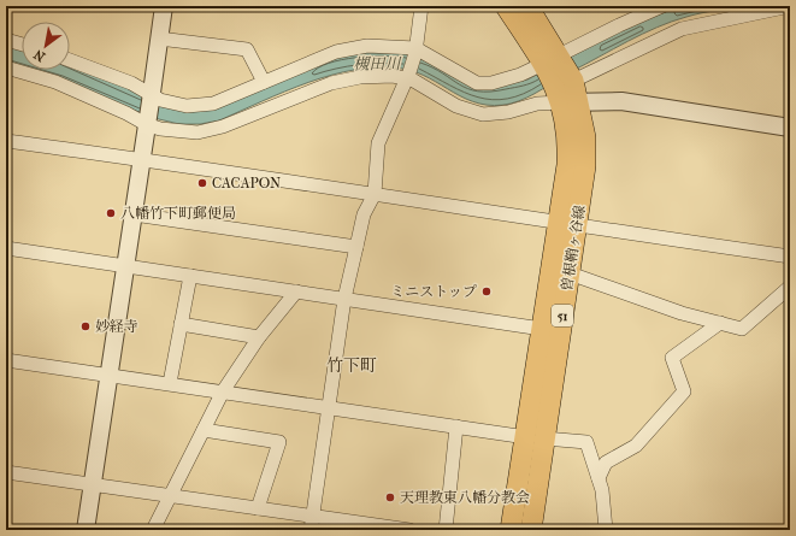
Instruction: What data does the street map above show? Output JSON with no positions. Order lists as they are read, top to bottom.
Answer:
{
  "streets": {
    "main road": ["曽根鞘ヶ谷線", "51"]
  },
  "crossings": [
    ["曽根鞘ヶ谷線", "51"]
  ],
  "districts": ["竹下町"],
  "water": ["槻田川"],
  "places": [
    "CACAPON",
    "八幡竹下町郵便局",
    "ミニストップ",
    "妙経寺",
    "天理教東八幡分教会"
  ],
  "north": "bottom left"
}
